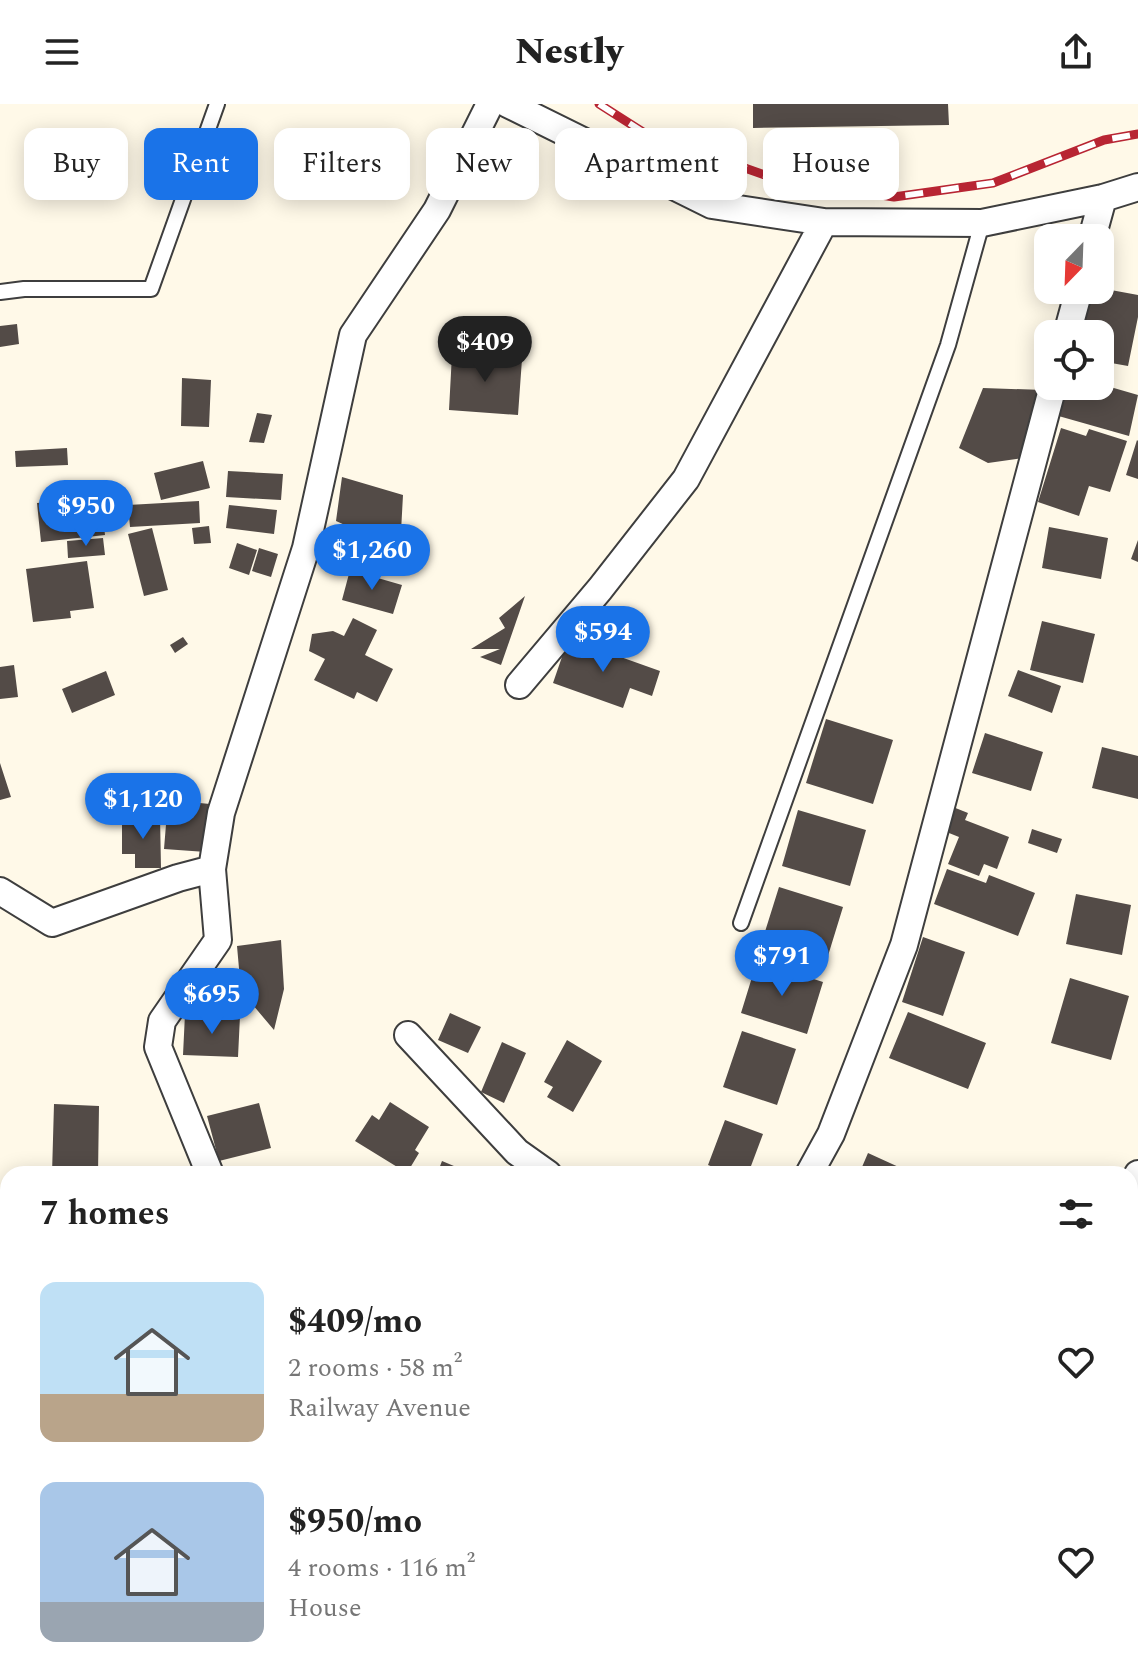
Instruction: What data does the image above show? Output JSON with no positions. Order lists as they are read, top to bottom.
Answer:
{
  "north": "bottom left",
  "page": {
    "header": "Nestly",
    "chip": [
      "Buy",
      "Rent",
      "Filters",
      "New",
      "Apartment",
      "House"
    ],
    "price": [
      "$409",
      "$950",
      "$1,260",
      "$594",
      "$1,120",
      "$791",
      "$695"
    ],
    "heading": "7 homes",
    "list": [
      {
        "name": "$409/mo",
        "note": "2 rooms · 58 m² · Railway Avenue"
      },
      {
        "name": "$950/mo",
        "note": "4 rooms · 116 m² · House"
      }
    ]
  }
}
